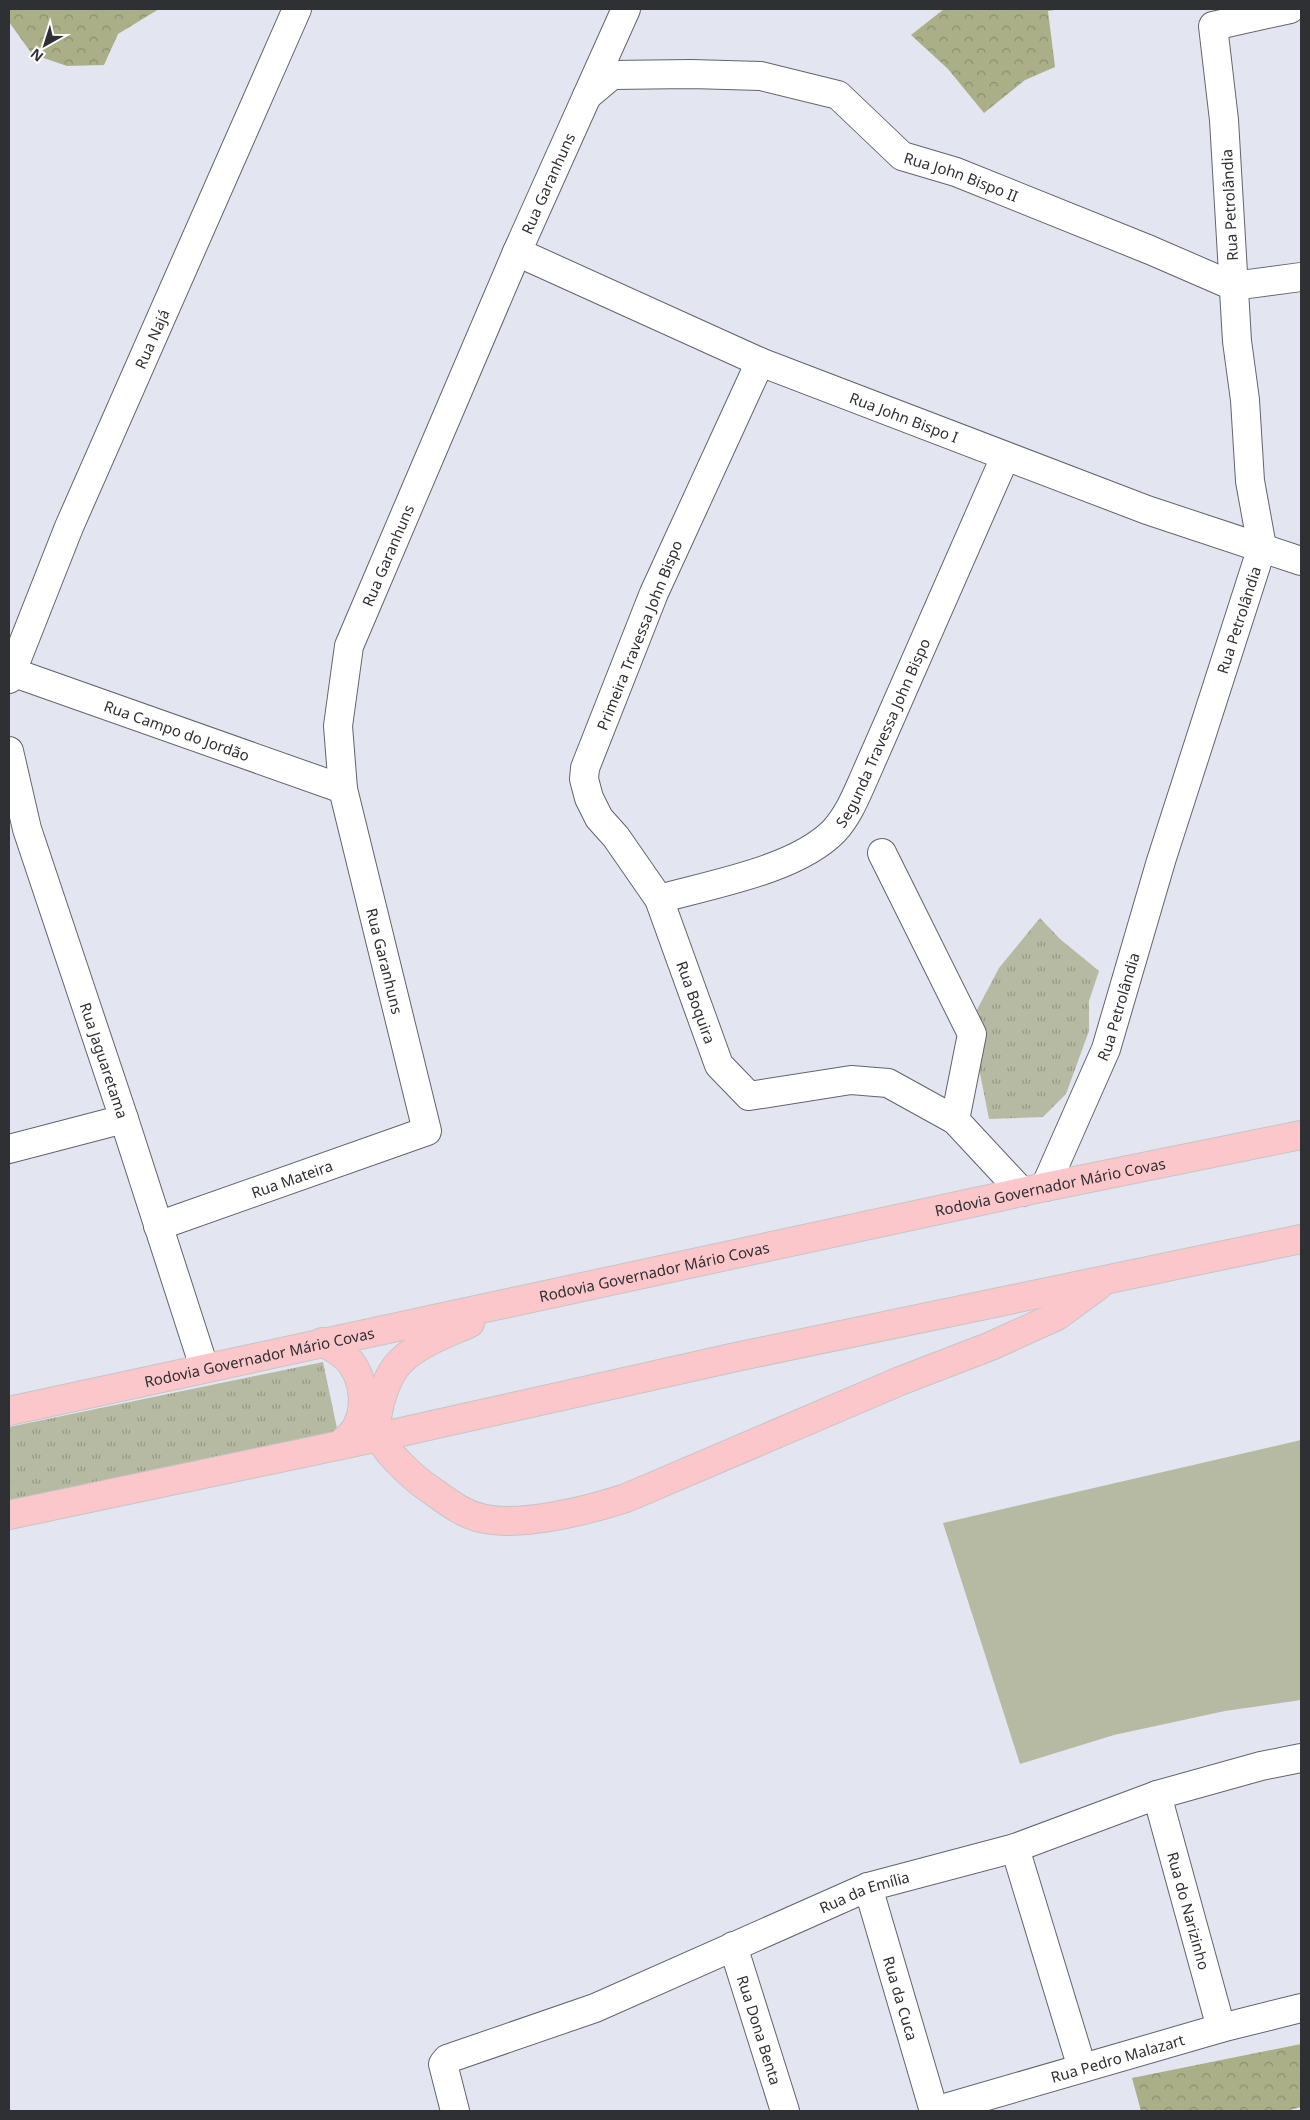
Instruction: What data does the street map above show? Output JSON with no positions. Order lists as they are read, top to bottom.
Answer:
{
  "streets": {
    "highway": ["Rodovia Governador Mário Covas"],
    "street": [
      "Rua John Bispo II",
      "Rua Garanhuns",
      "Rua Petrolândia",
      "Rua Najá",
      "Rua John Bispo I",
      "Primeira Travessa John Bispo",
      "Rua Campo do Jordão",
      "Segunda Travessa John Bispo",
      "Rua Boquira",
      "Rua Jaguaretama",
      "Rua Mateira",
      "Rua da Emília",
      "Rua do Narizinho",
      "Rua da Cuca",
      "Rua Dona Benta",
      "Rua Pedro Malazart"
    ]
  },
  "crossings": [
    ["Rua John Bispo II", "Rua Garanhuns"],
    ["Rua John Bispo II", "Rua Petrolândia"],
    ["Rua Garanhuns", "Rua John Bispo I"],
    ["Rua Garanhuns", "Rua Campo do Jordão"],
    ["Rua Garanhuns", "Rua Mateira"],
    ["Rua Petrolândia", "Rua John Bispo I"],
    ["Rua Petrolândia", "Rodovia Governador Mário Covas"],
    ["Rua Najá", "Rua Campo do Jordão"],
    ["Rua John Bispo I", "Primeira Travessa John Bispo"],
    ["Rua John Bispo I", "Segunda Travessa John Bispo"],
    ["Primeira Travessa John Bispo", "Segunda Travessa John Bispo"],
    ["Primeira Travessa John Bispo", "Rua Boquira"],
    ["Segunda Travessa John Bispo", "Rua Boquira"],
    ["Rua Jaguaretama", "Rua Mateira"],
    ["Rua Jaguaretama", "Rodovia Governador Mário Covas"],
    ["Rua da Emília", "Rua do Narizinho"],
    ["Rua da Emília", "Rua da Cuca"],
    ["Rua da Emília", "Rua Dona Benta"],
    ["Rua do Narizinho", "Rua Pedro Malazart"],
    ["Rua da Cuca", "Rua Pedro Malazart"]
  ],
  "north": "bottom left"
}
